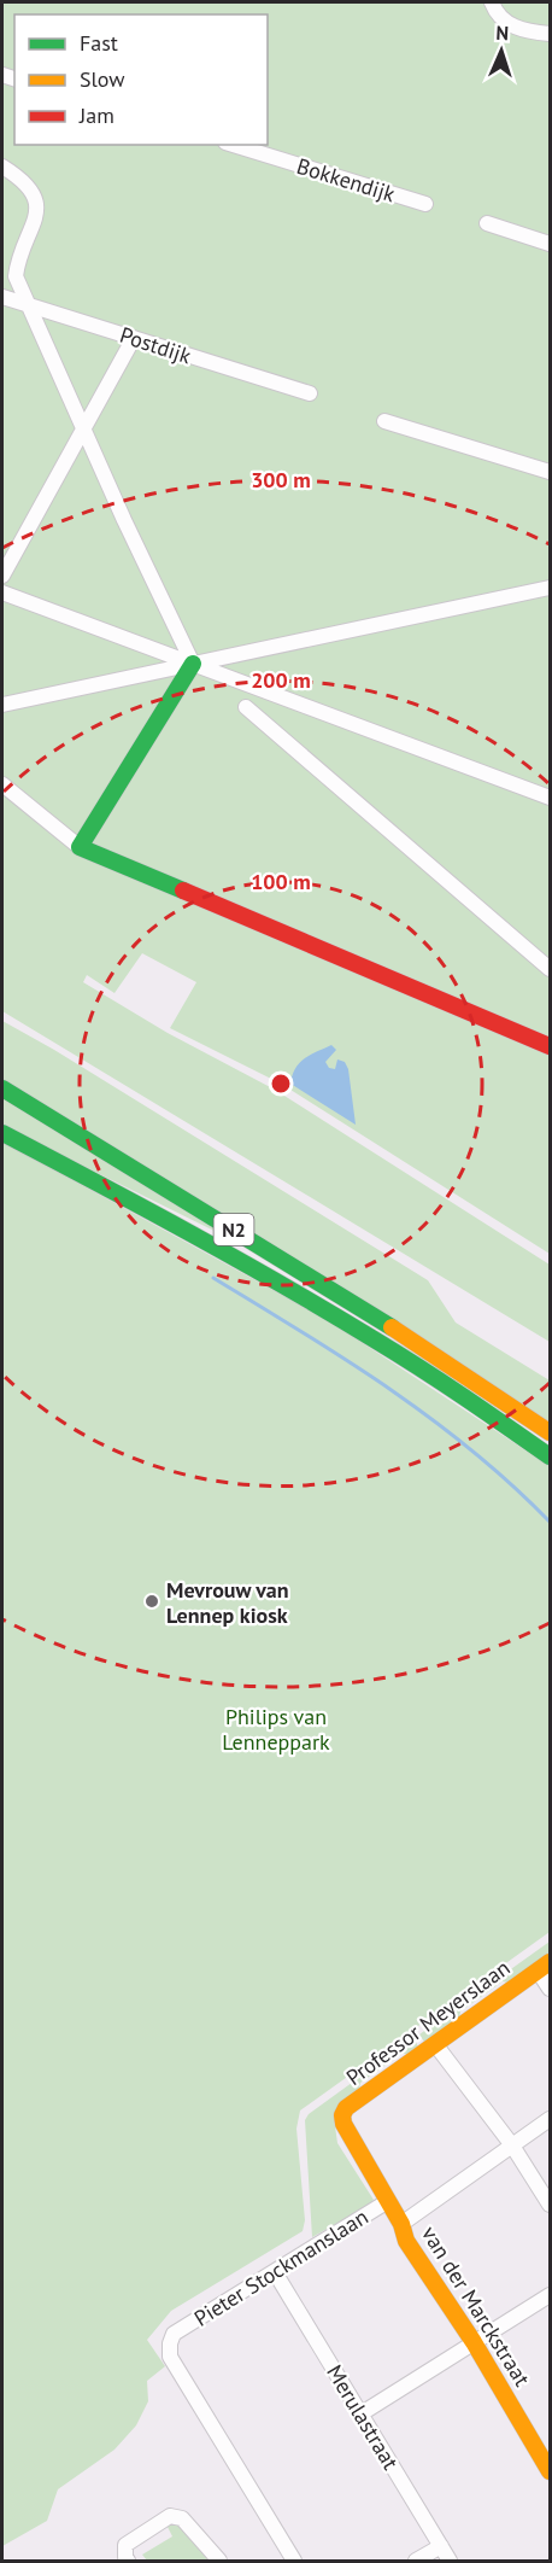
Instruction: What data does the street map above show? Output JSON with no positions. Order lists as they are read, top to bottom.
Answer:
{
  "streets": {
    "main road": ["N2", "Professor Meyerslaan", "van der Marckstraat"],
    "street": [
      "Bokkendijk",
      "Postdijk",
      "Pieter Stockmanslaan",
      "Merulastraat"
    ]
  },
  "crossings": [
    ["Professor Meyerslaan", "Pieter Stockmanslaan"],
    ["Professor Meyerslaan", "van der Marckstraat"],
    ["Pieter Stockmanslaan", "van der Marckstraat"],
    ["Pieter Stockmanslaan", "Merulastraat"]
  ],
  "parks": ["Philips van Lenneppark"],
  "places": ["Mevrouw van Lennep kiosk"],
  "legend": ["Fast", "Slow", "Jam"],
  "north": "top",
  "rings": ["300 m", "200 m", "100 m"]
}
